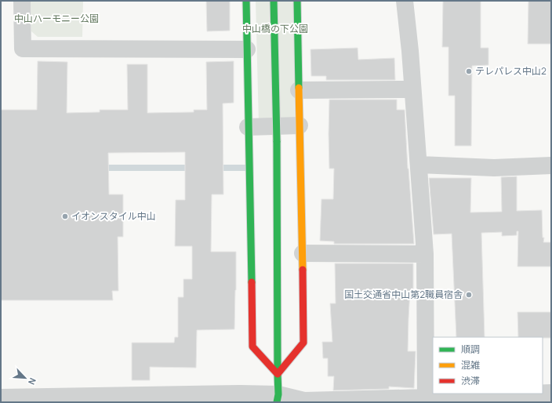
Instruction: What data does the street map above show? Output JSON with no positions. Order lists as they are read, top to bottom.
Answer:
{
  "parks": ["中山ハーモニー公園", "中山橋の下公園"],
  "places": ["テレパレス中山2", "イオンスタイル中山", "国土交通省中山第2職員宿舎"],
  "legend": ["順調", "混雑", "渋滞"],
  "north": "bottom right"
}
